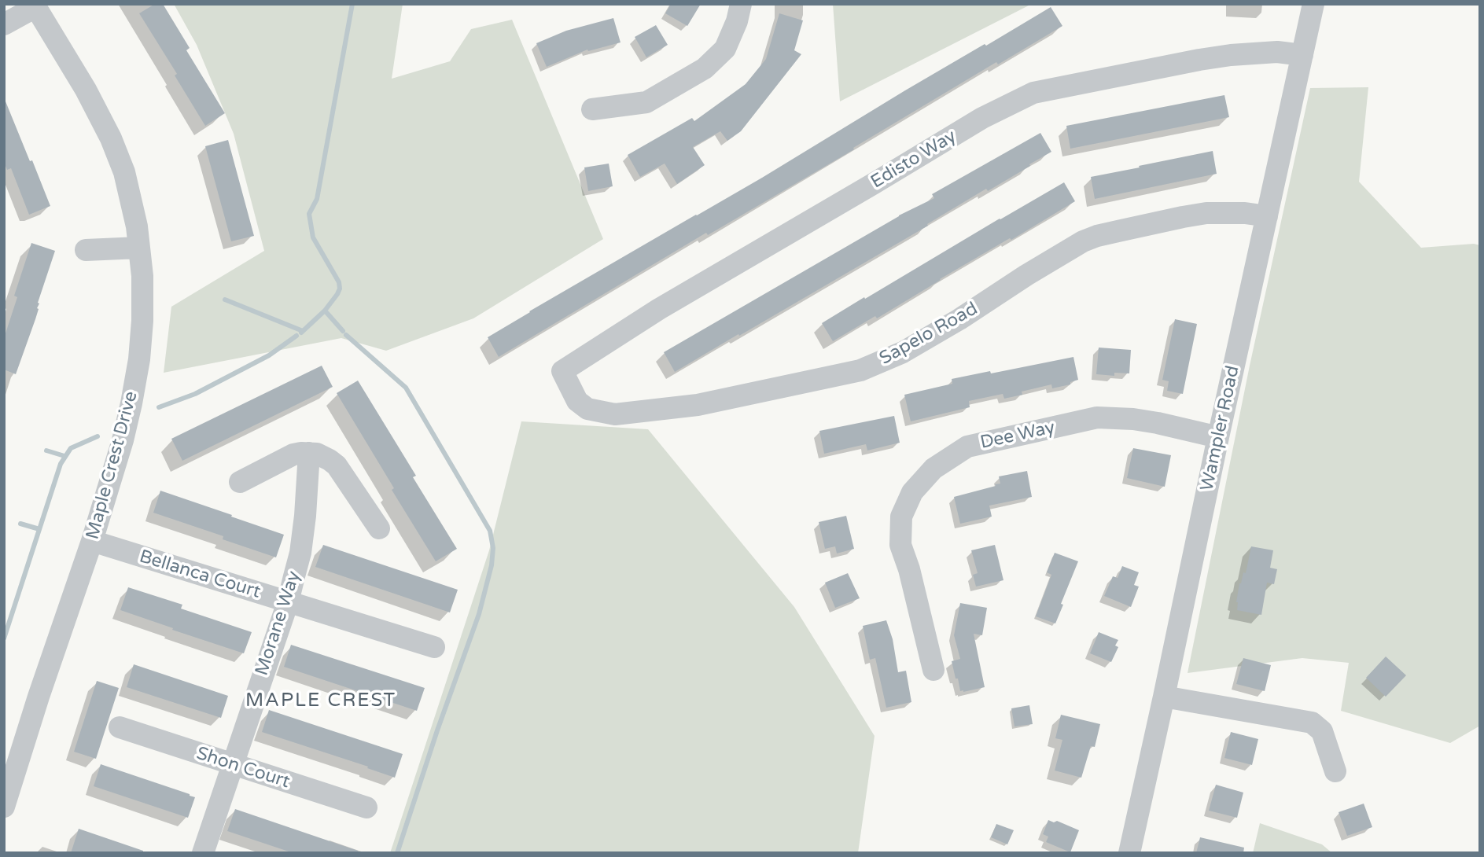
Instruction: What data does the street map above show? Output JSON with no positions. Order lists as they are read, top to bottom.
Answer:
{
  "streets": {
    "street": [
      "Edisto Way",
      "Sapelo Road",
      "Wampler Road",
      "Dee Way",
      "Maple Crest Drive",
      "Bellanca Court",
      "Morane Way",
      "Shon Court"
    ]
  },
  "crossings": [
    ["Edisto Way", "Sapelo Road"],
    ["Edisto Way", "Wampler Road"],
    ["Sapelo Road", "Wampler Road"],
    ["Wampler Road", "Dee Way"],
    ["Maple Crest Drive", "Bellanca Court"],
    ["Bellanca Court", "Morane Way"],
    ["Morane Way", "Shon Court"]
  ],
  "districts": ["MAPLE CREST"]
}
